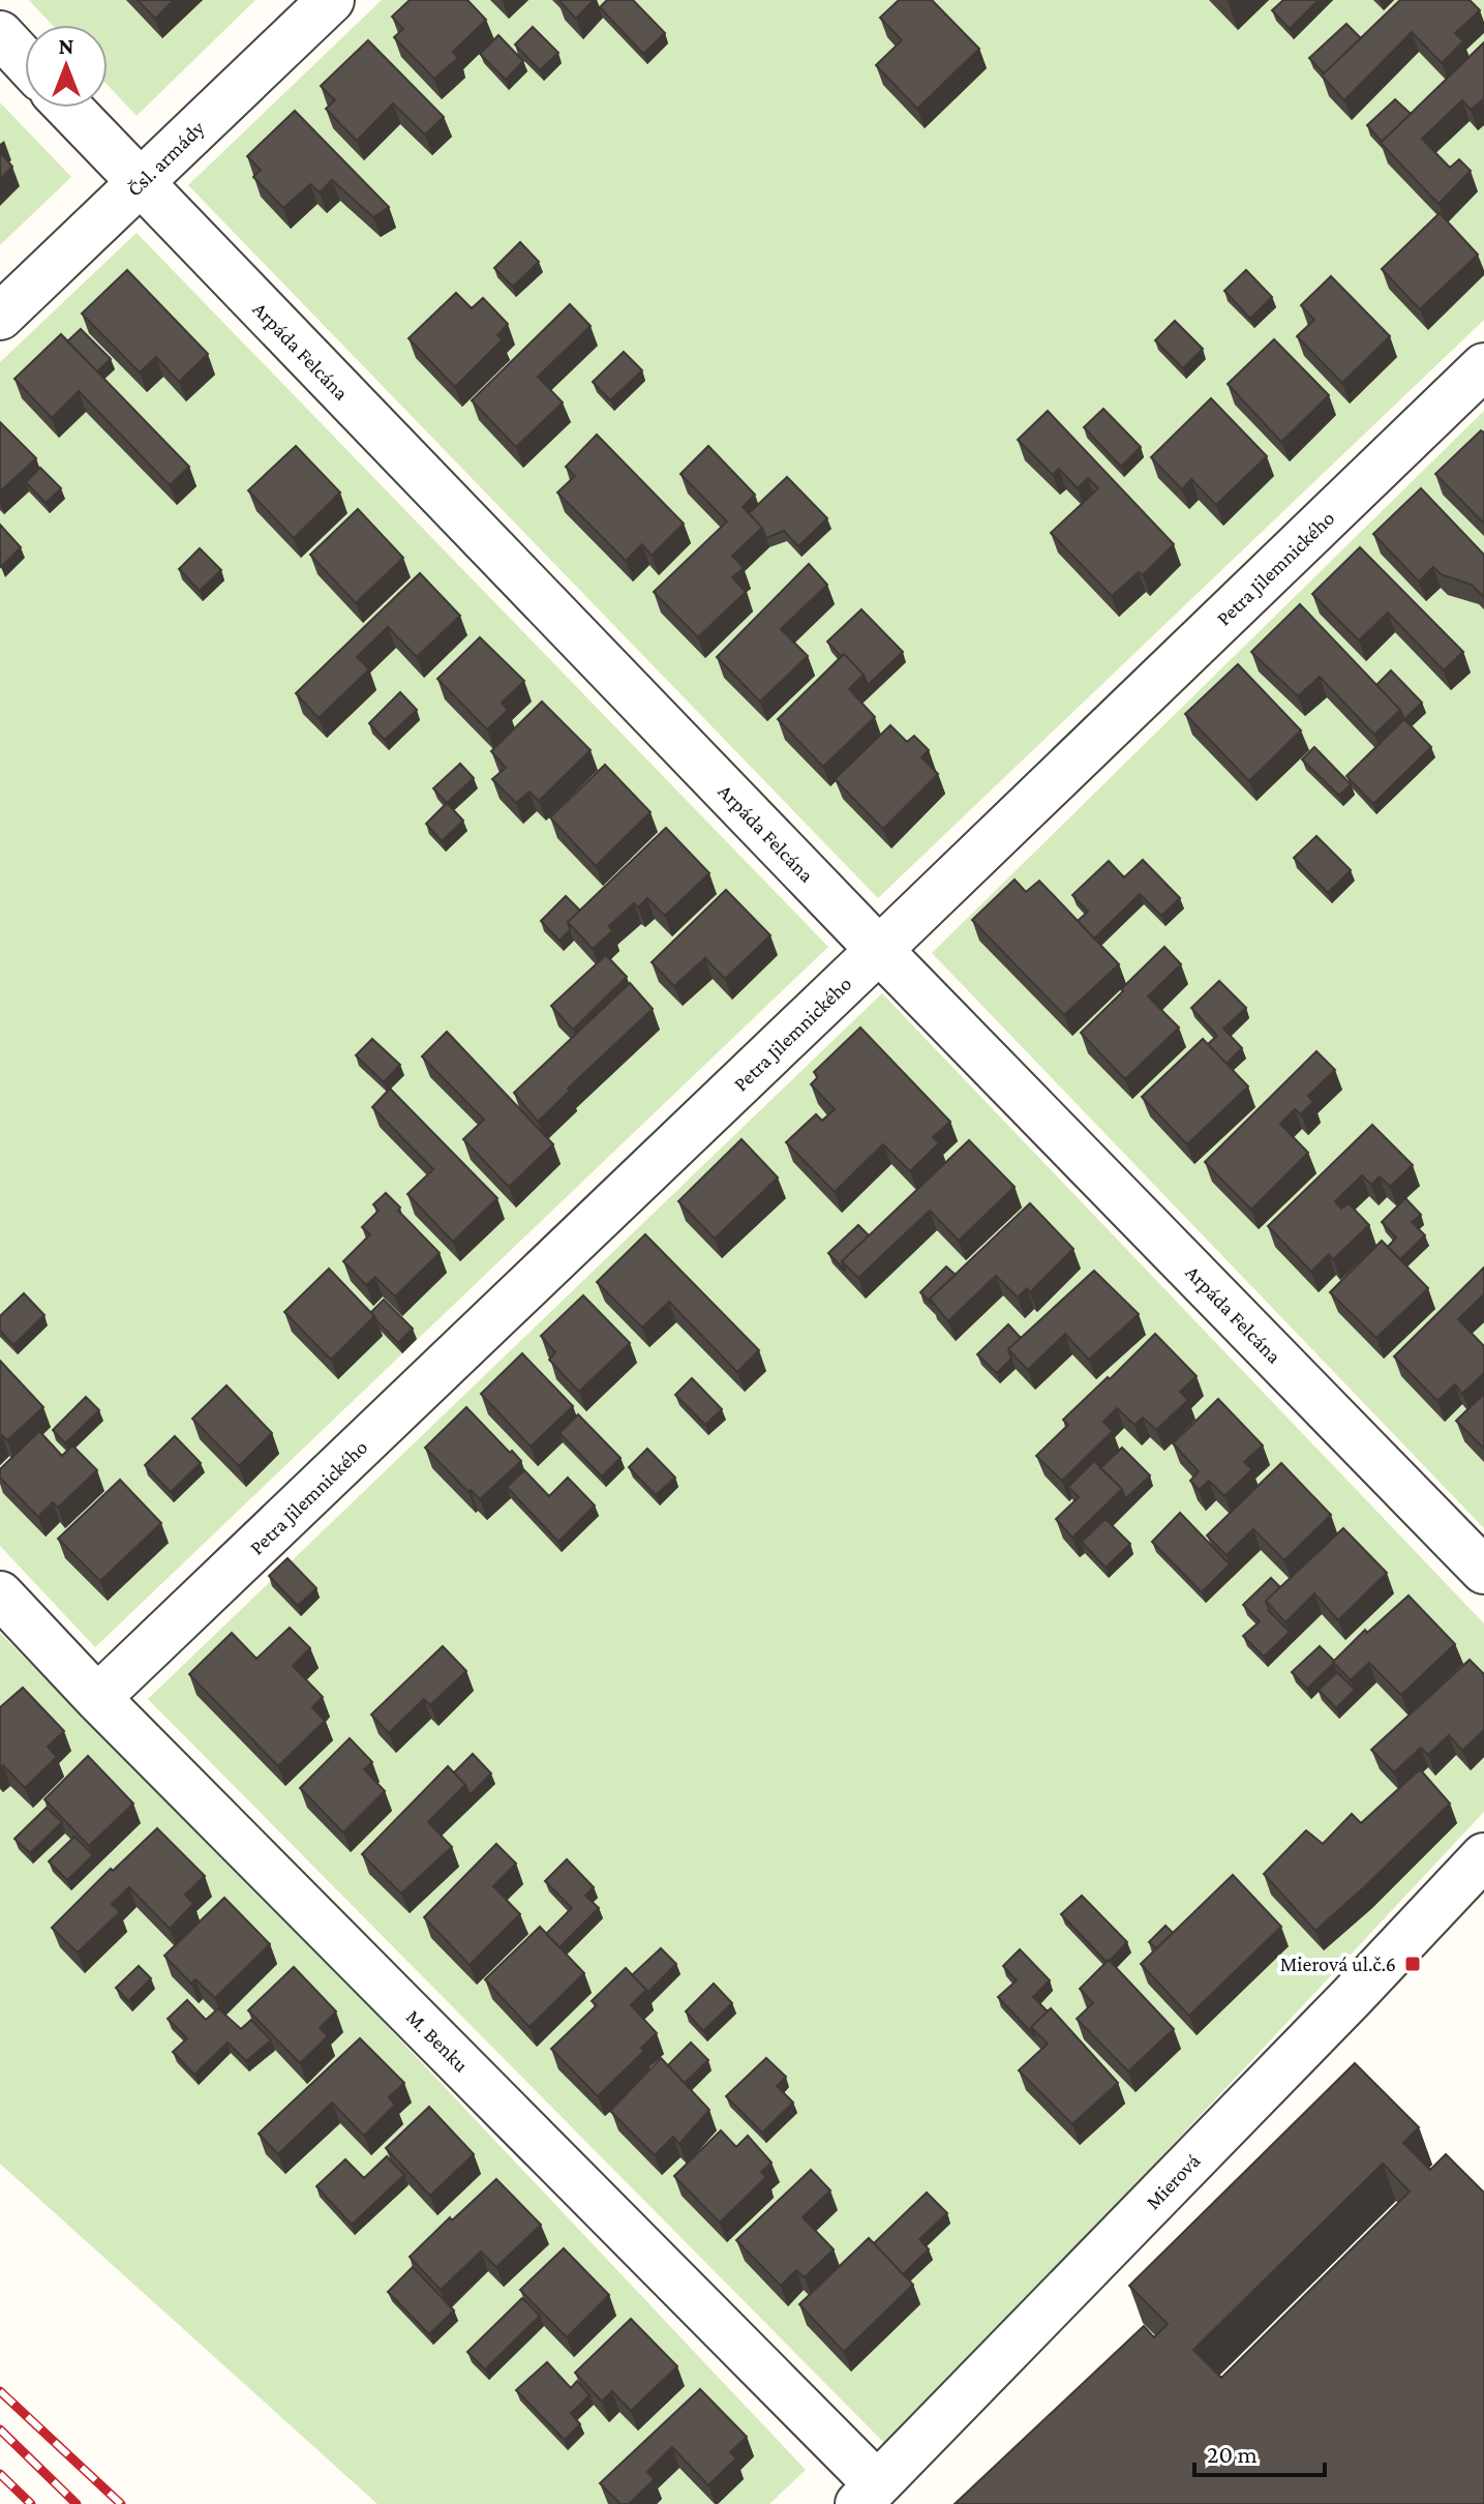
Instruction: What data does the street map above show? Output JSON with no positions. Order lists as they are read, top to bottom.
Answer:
{
  "streets": {
    "street": [
      "Čsl. armády",
      "Arpáda Felcána",
      "Petra Jilemnického",
      "M. Benku",
      "Mierová"
    ]
  },
  "crossings": [
    ["Čsl. armády", "Arpáda Felcána"],
    ["Arpáda Felcána", "Petra Jilemnického"],
    ["Petra Jilemnického", "M. Benku"],
    ["M. Benku", "Mierová"]
  ],
  "places": {
    "transit": ["Mierová ul.č.6"]
  },
  "scale_bar": "20 m",
  "north": "top"
}
